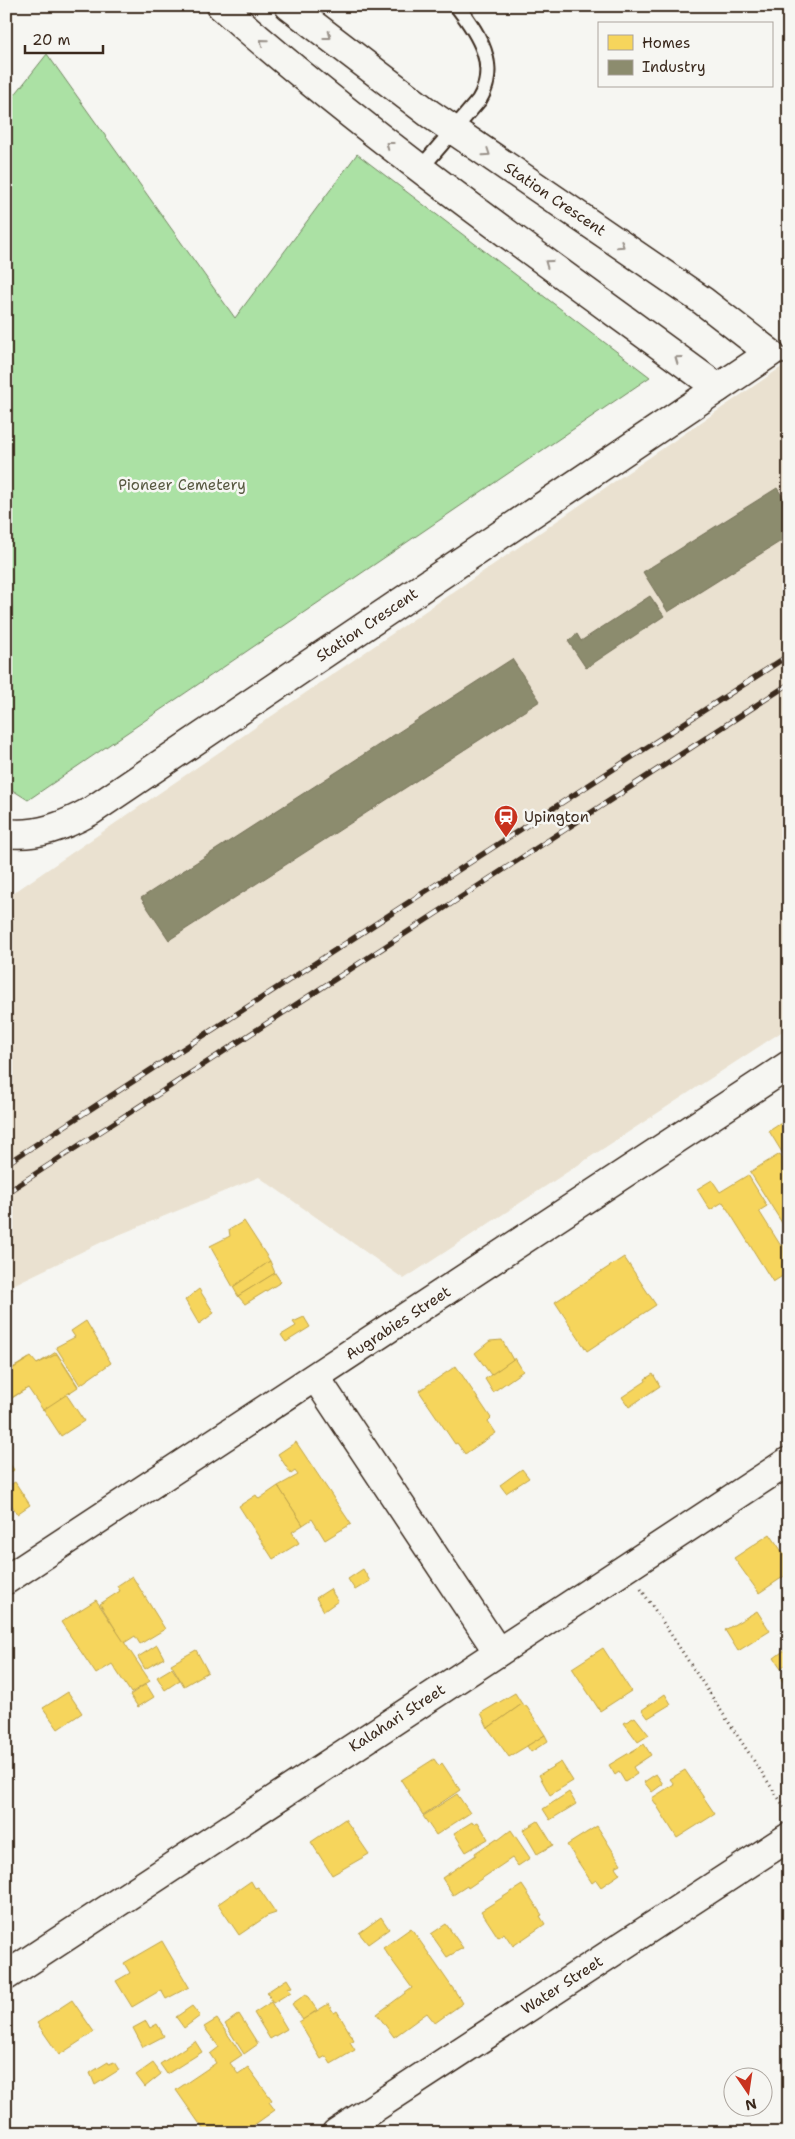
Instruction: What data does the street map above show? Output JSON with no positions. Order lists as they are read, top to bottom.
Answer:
{
  "streets": {
    "street": [
      "Station Crescent",
      "Augrabies Street",
      "Kalahari Street",
      "Water Street"
    ]
  },
  "parks": ["Pioneer Cemetery"],
  "places": {
    "station": ["Upington"]
  },
  "legend": ["Homes", "Industry"],
  "scale_bar": "20 m",
  "north": "bottom"
}
